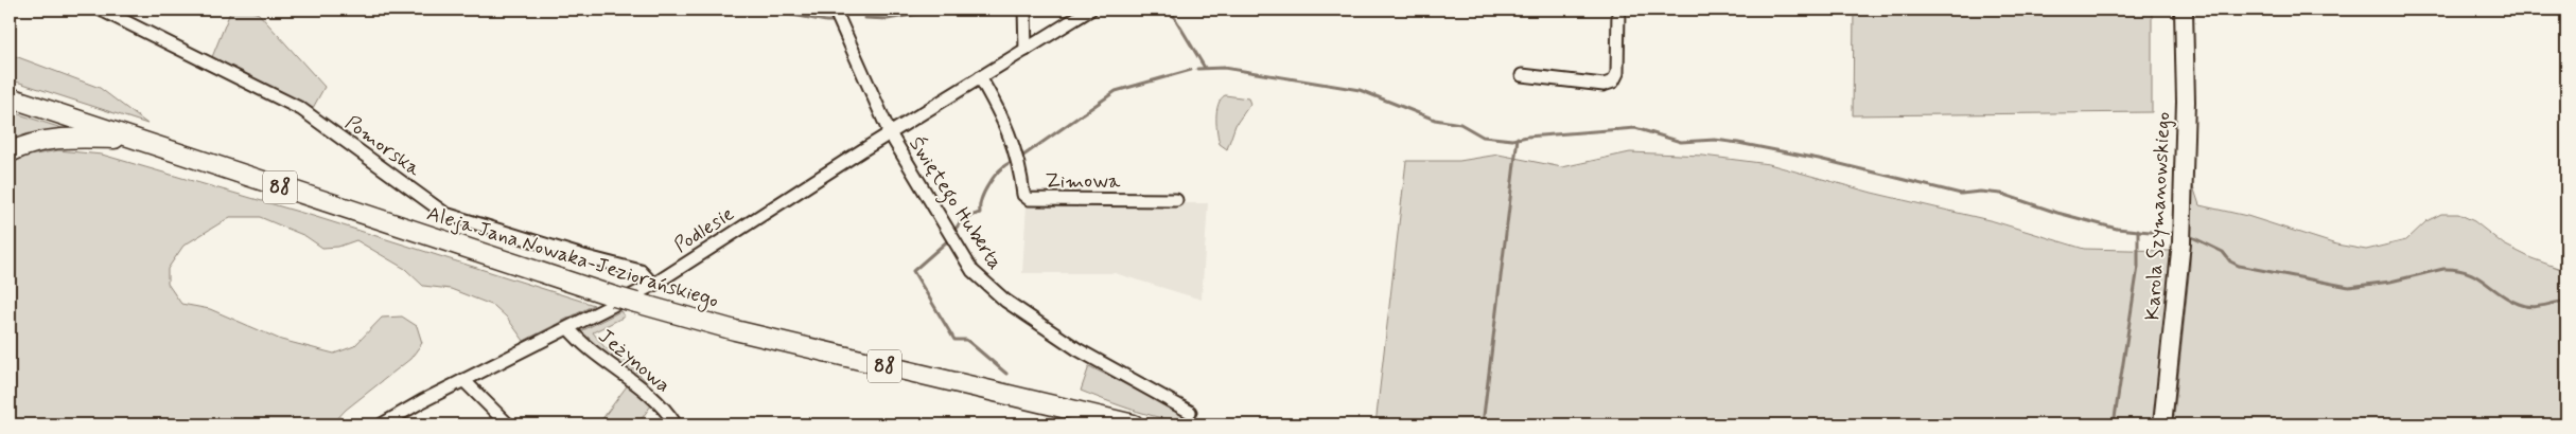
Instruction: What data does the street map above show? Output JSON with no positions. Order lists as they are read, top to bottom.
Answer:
{
  "streets": {
    "main road": ["88", "Aleja Jana Nowaka-Jeziorańskiego"],
    "street": [
      "Pomorska",
      "Zimowa",
      "Świętego Huberta",
      "Karola Szymanowskiego",
      "Podlesie",
      "Jeżynowa"
    ]
  },
  "crossings": [
    ["Pomorska", "Podlesie"],
    ["Zimowa", "Podlesie"],
    ["Świętego Huberta", "Podlesie"],
    ["Podlesie", "Jeżynowa"]
  ]
}
